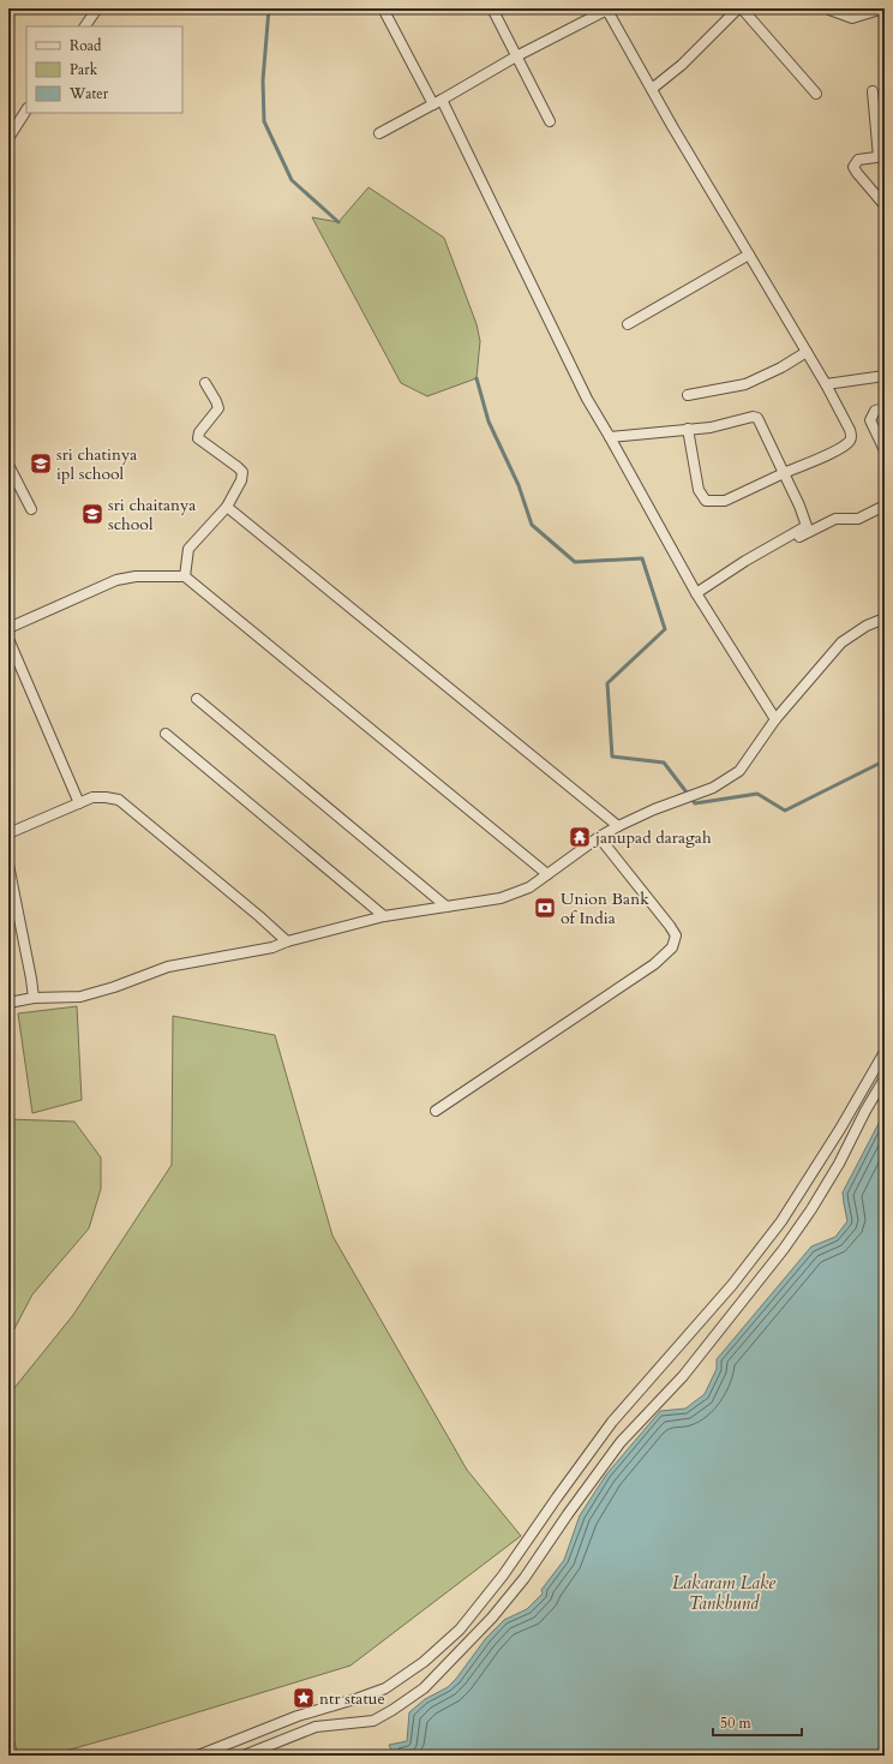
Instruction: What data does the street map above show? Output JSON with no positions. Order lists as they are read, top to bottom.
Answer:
{
  "water": ["Lakaram Lake Tankbund"],
  "places": {
    "school or university": ["sri chatinya ipl school", "sri chaitanya school"],
    "temple": ["janupad daragah"],
    "bank": ["Union Bank of India"],
    "place": ["ntr statue"]
  },
  "legend": ["Road", "Park", "Water"],
  "scale_bar": "50 m"
}
